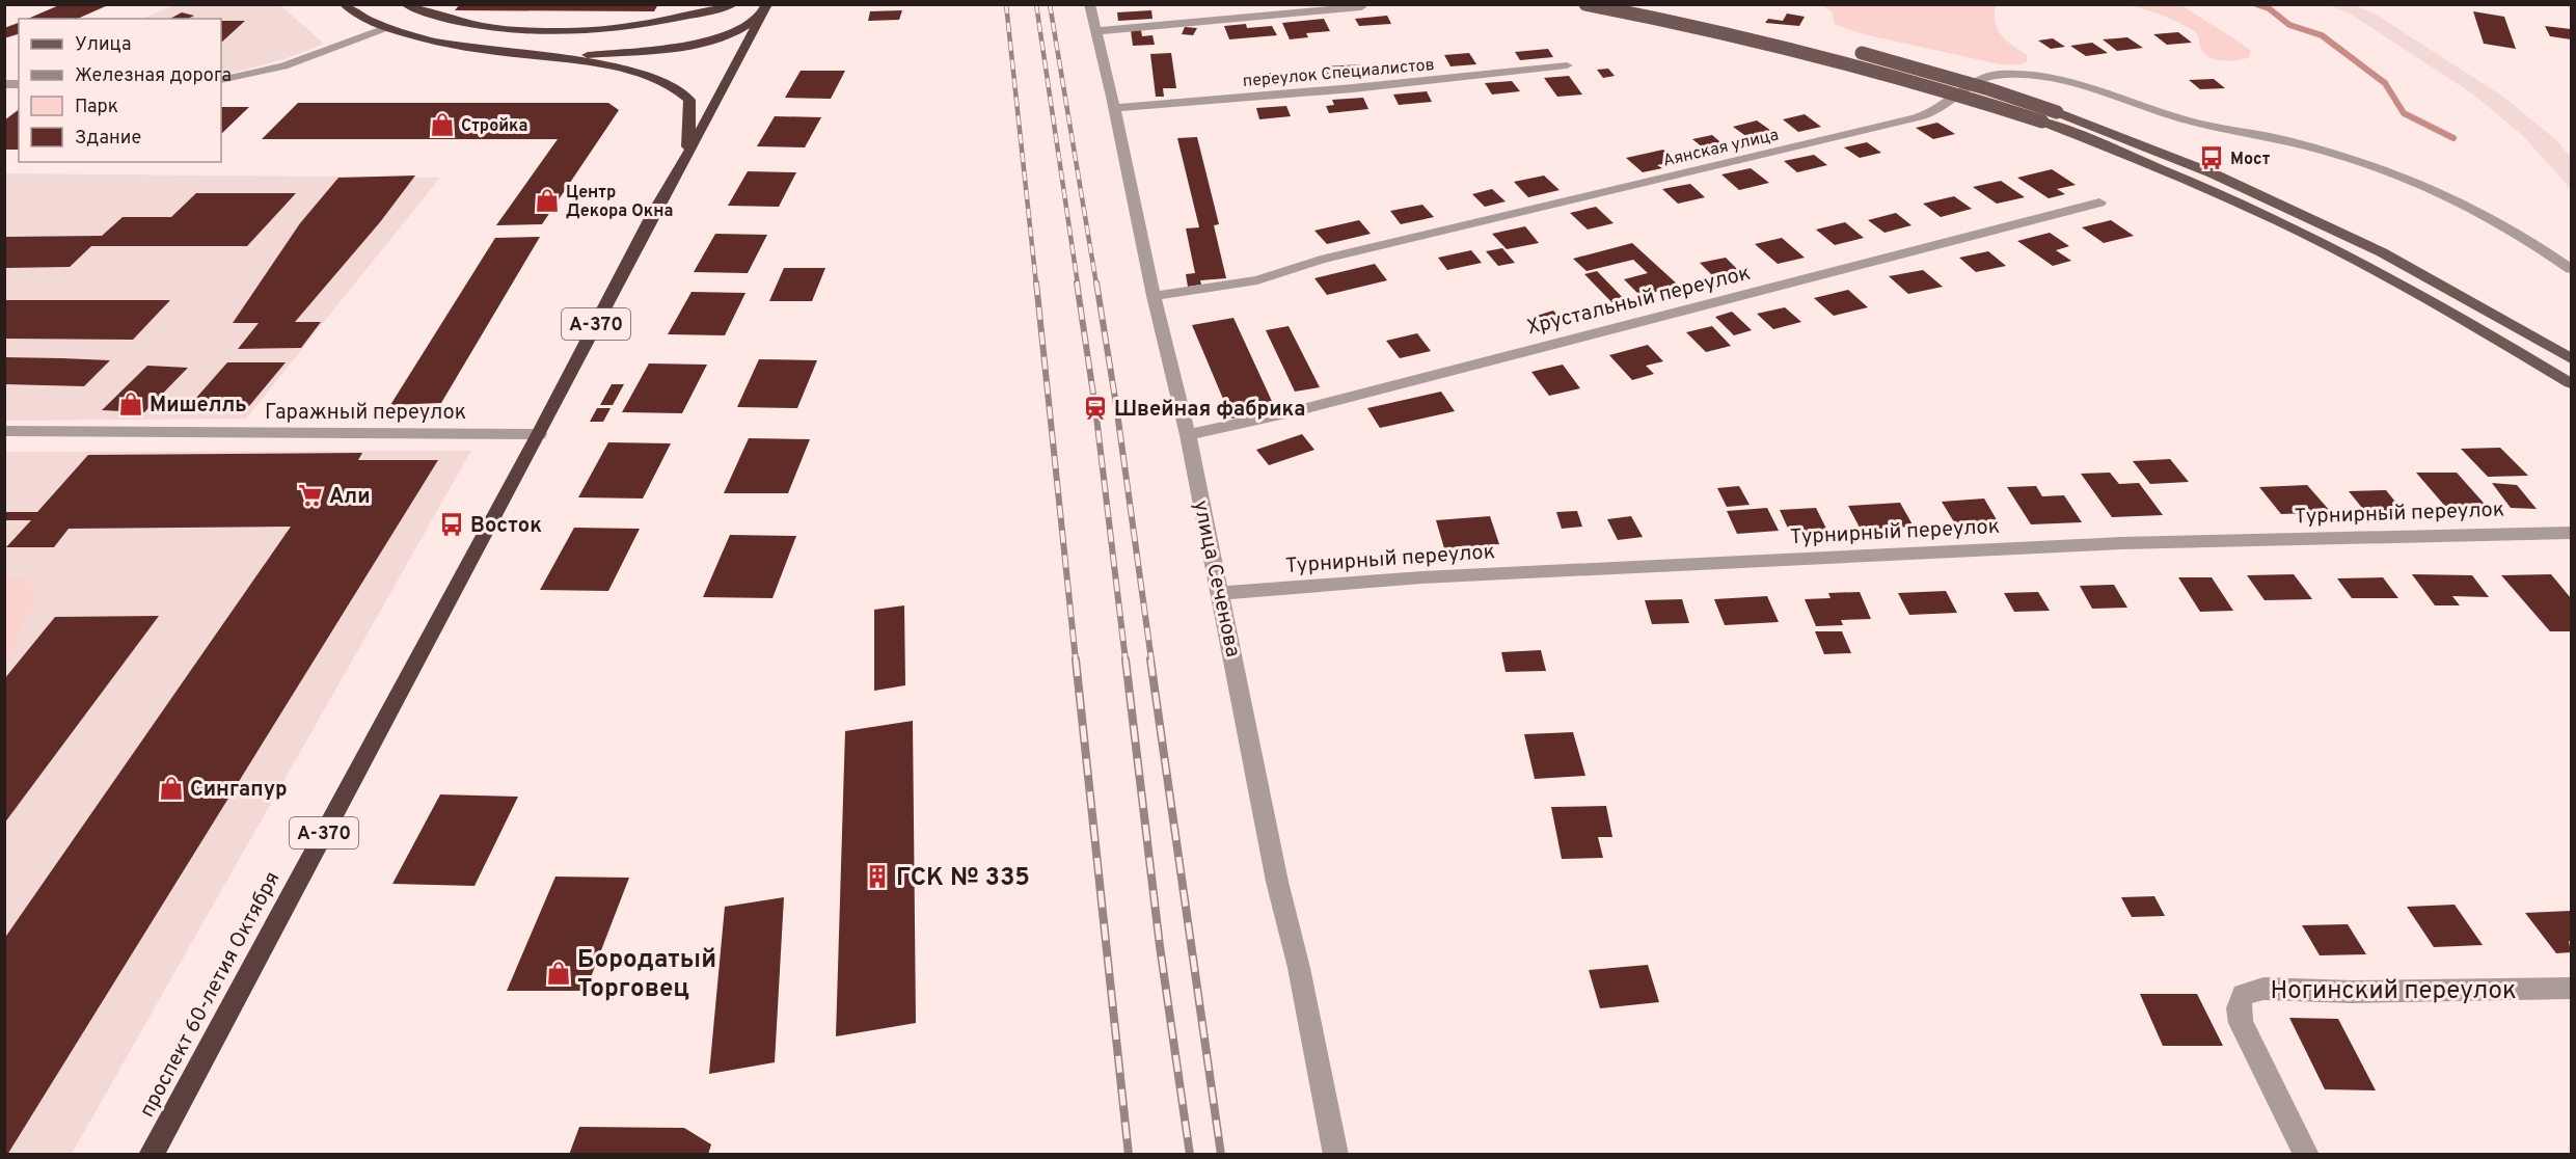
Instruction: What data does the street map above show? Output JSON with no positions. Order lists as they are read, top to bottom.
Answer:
{
  "streets": {
    "highway": ["А-370", "проспект 60-летия Октября"],
    "street": [
      "переулок Специалистов",
      "Аянская улица",
      "Хрустальный переулок",
      "Гаражный переулок",
      "Турнирный переулок",
      "улица Сеченова",
      "Ногинский переулок"
    ]
  },
  "crossings": [
    ["переулок Специалистов", "улица Сеченова"],
    ["Аянская улица", "улица Сеченова"],
    ["Хрустальный переулок", "улица Сеченова"],
    ["А-370", "проспект 60-летия Октября"],
    ["Гаражный переулок", "проспект 60-летия Октября"],
    ["Турнирный переулок", "улица Сеченова"]
  ],
  "places": {
    "shop": [
      "Стройка",
      "Центр Декора Окна",
      "Мишелль",
      "Сингапур",
      "Бородатый Торговец"
    ],
    "bus stop": ["Мост", "Восток"],
    "station": ["Швейная фабрика"],
    "supermarket": ["Али"],
    "building": ["ГСК № 335"]
  },
  "legend": [
    "Улица",
    "Железная дорога",
    "Парк",
    "Здание"
  ]
}
